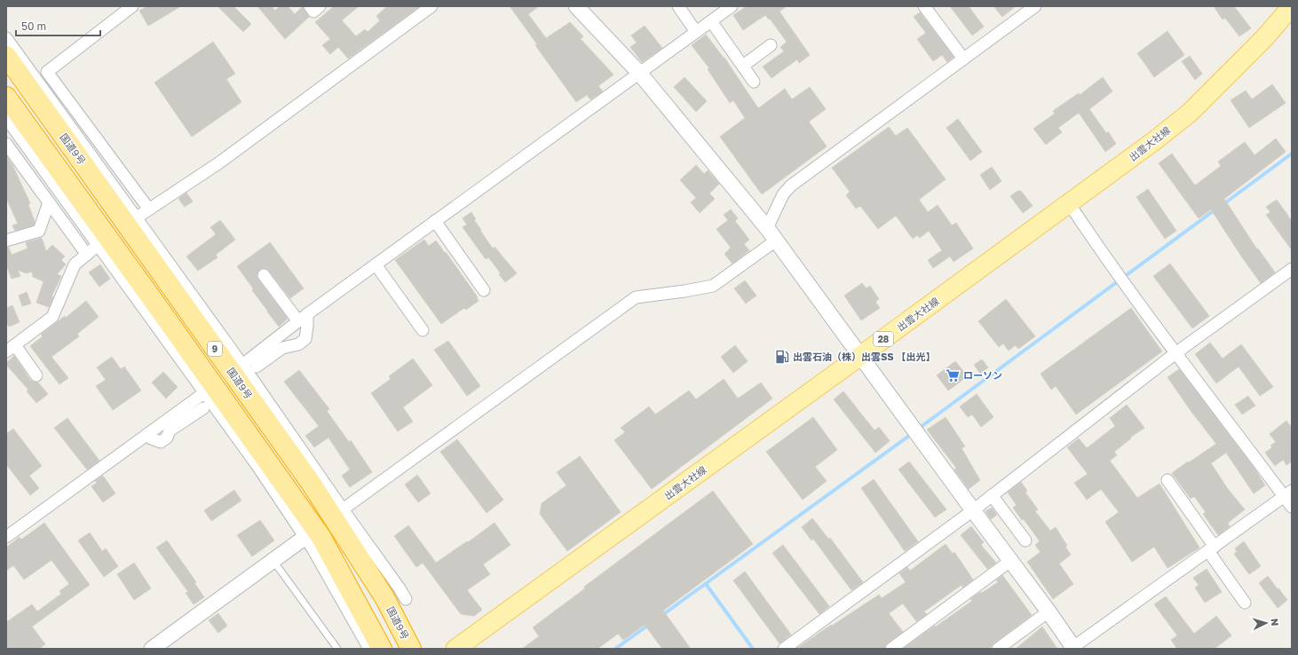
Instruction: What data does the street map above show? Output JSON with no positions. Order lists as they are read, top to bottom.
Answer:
{
  "streets": {
    "highway": ["国道9号", "9"],
    "main road": ["出雲大社線", "28"]
  },
  "places": {
    "fuel station": ["出雲石油（株）出雲SS 【出光】"],
    "supermarket": ["ローソン"]
  },
  "scale_bar": "50 m",
  "north": "right"
}
